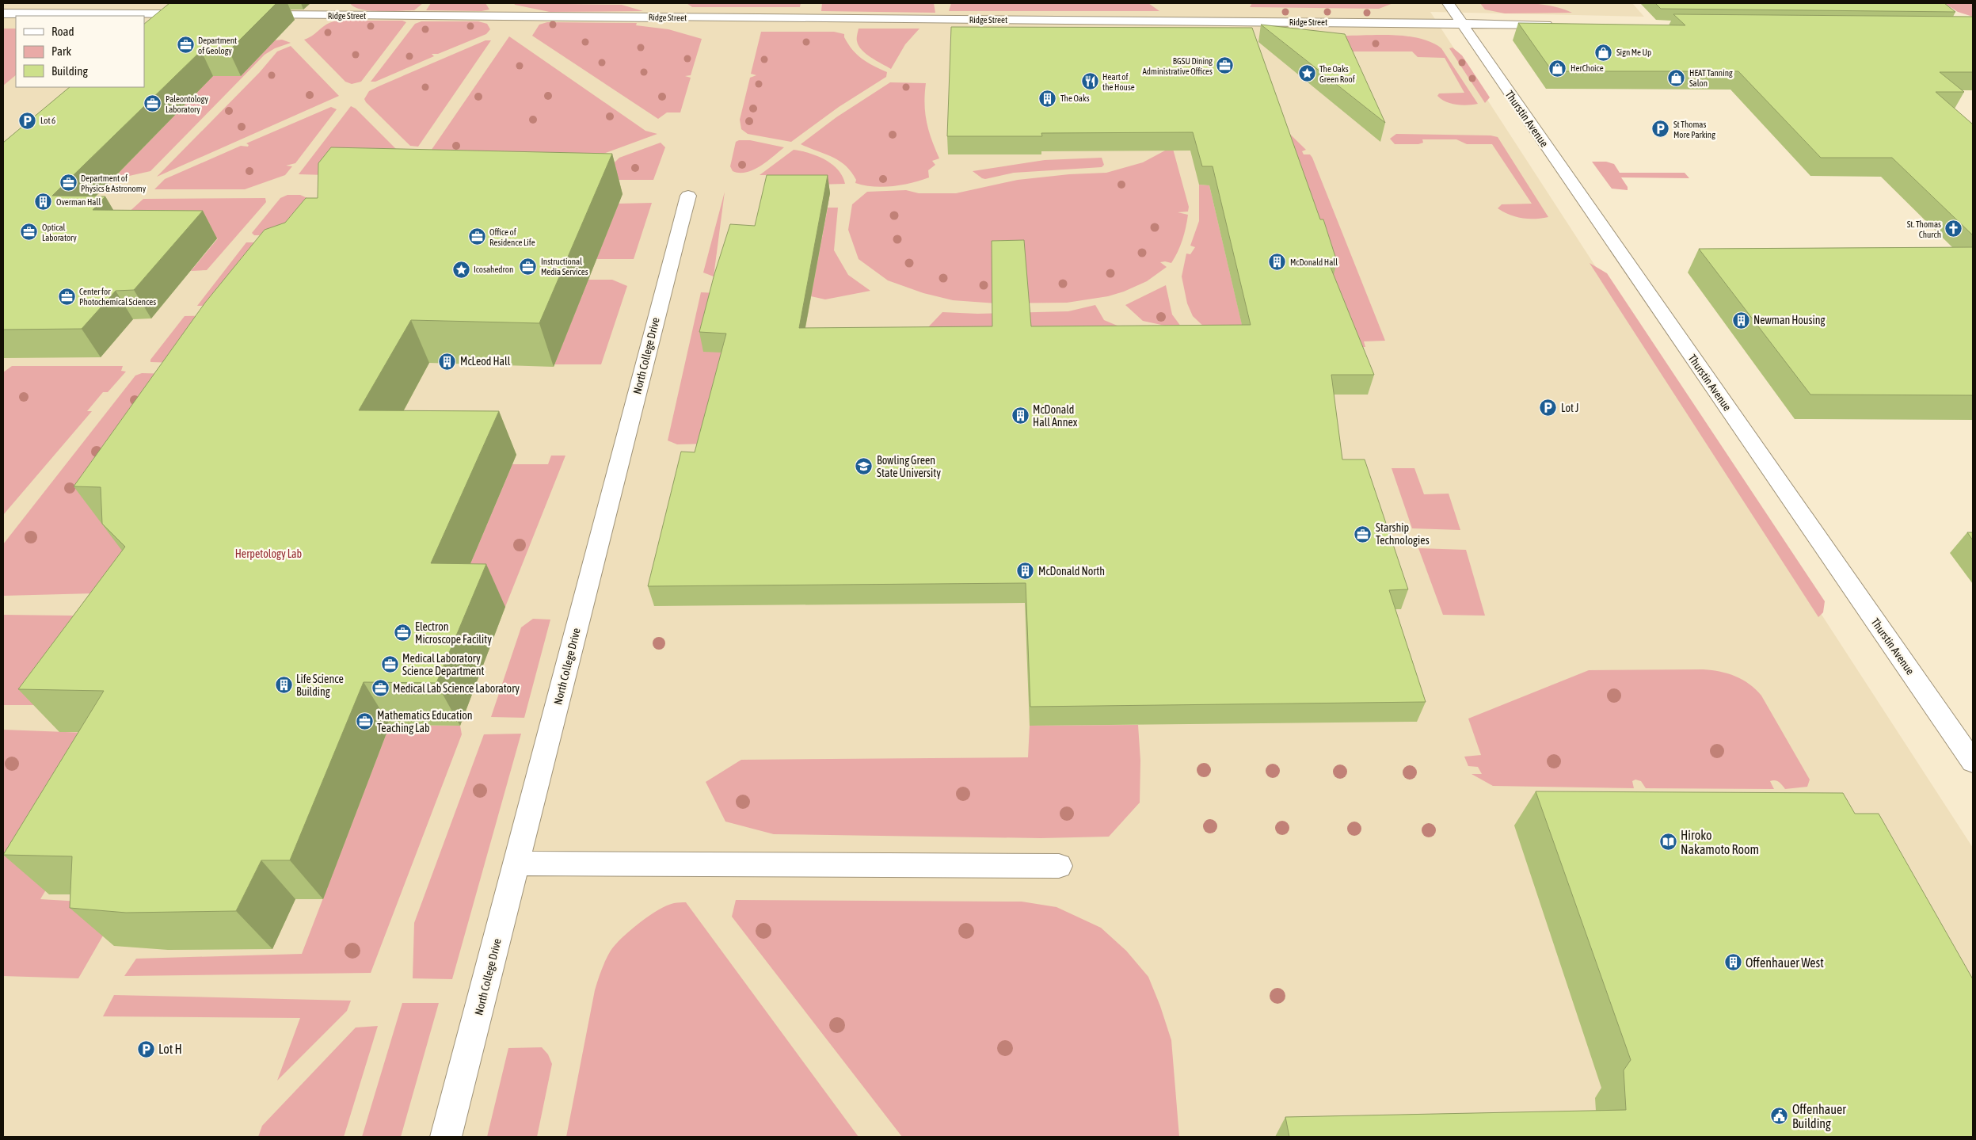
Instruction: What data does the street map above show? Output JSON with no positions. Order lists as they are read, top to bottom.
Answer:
{
  "streets": {
    "street": ["Ridge Street", "Thurstin Avenue", "North College Drive"]
  },
  "crossings": [
    ["Ridge Street", "Thurstin Avenue"]
  ],
  "parks": ["Herpetology Lab"],
  "places": {
    "office": [
      "Department of Geology",
      "BGSU Dining Administrative Offices",
      "Paleontology Laboratory",
      "Department of Physics & Astronomy",
      "Optical Laboratory",
      "Office of Residence Life",
      "Instructional Media Services",
      "Center for Photochemical Sciences",
      "Starship Technologies",
      "Electron Microscope Facility",
      "Medical Laboratory Science Department",
      "Medical Lab Science Laboratory",
      "Mathematics Education Teaching Lab"
    ],
    "shop": ["Sign Me Up", "HerChoice", "HEAT Tanning Salon"],
    "place": ["The Oaks Green Roof", "Icosahedron"],
    "restaurant": ["Heart of the House"],
    "building": [
      "The Oaks",
      "Overman Hall",
      "McDonald Hall",
      "Newman Housing",
      "McLeod Hall",
      "McDonald Hall Annex",
      "McDonald North",
      "Life Science Building",
      "Offenhauer West"
    ],
    "parking": [
      "Lot 6",
      "St Thomas More Parking",
      "Lot J",
      "Lot H"
    ],
    "church": ["St. Thomas Church"],
    "school or university": ["Bowling Green State University"],
    "library": ["Hiroko Nakamoto Room"],
    "public building": ["Offenhauer Building"]
  },
  "legend": ["Road", "Park", "Building"]
}
